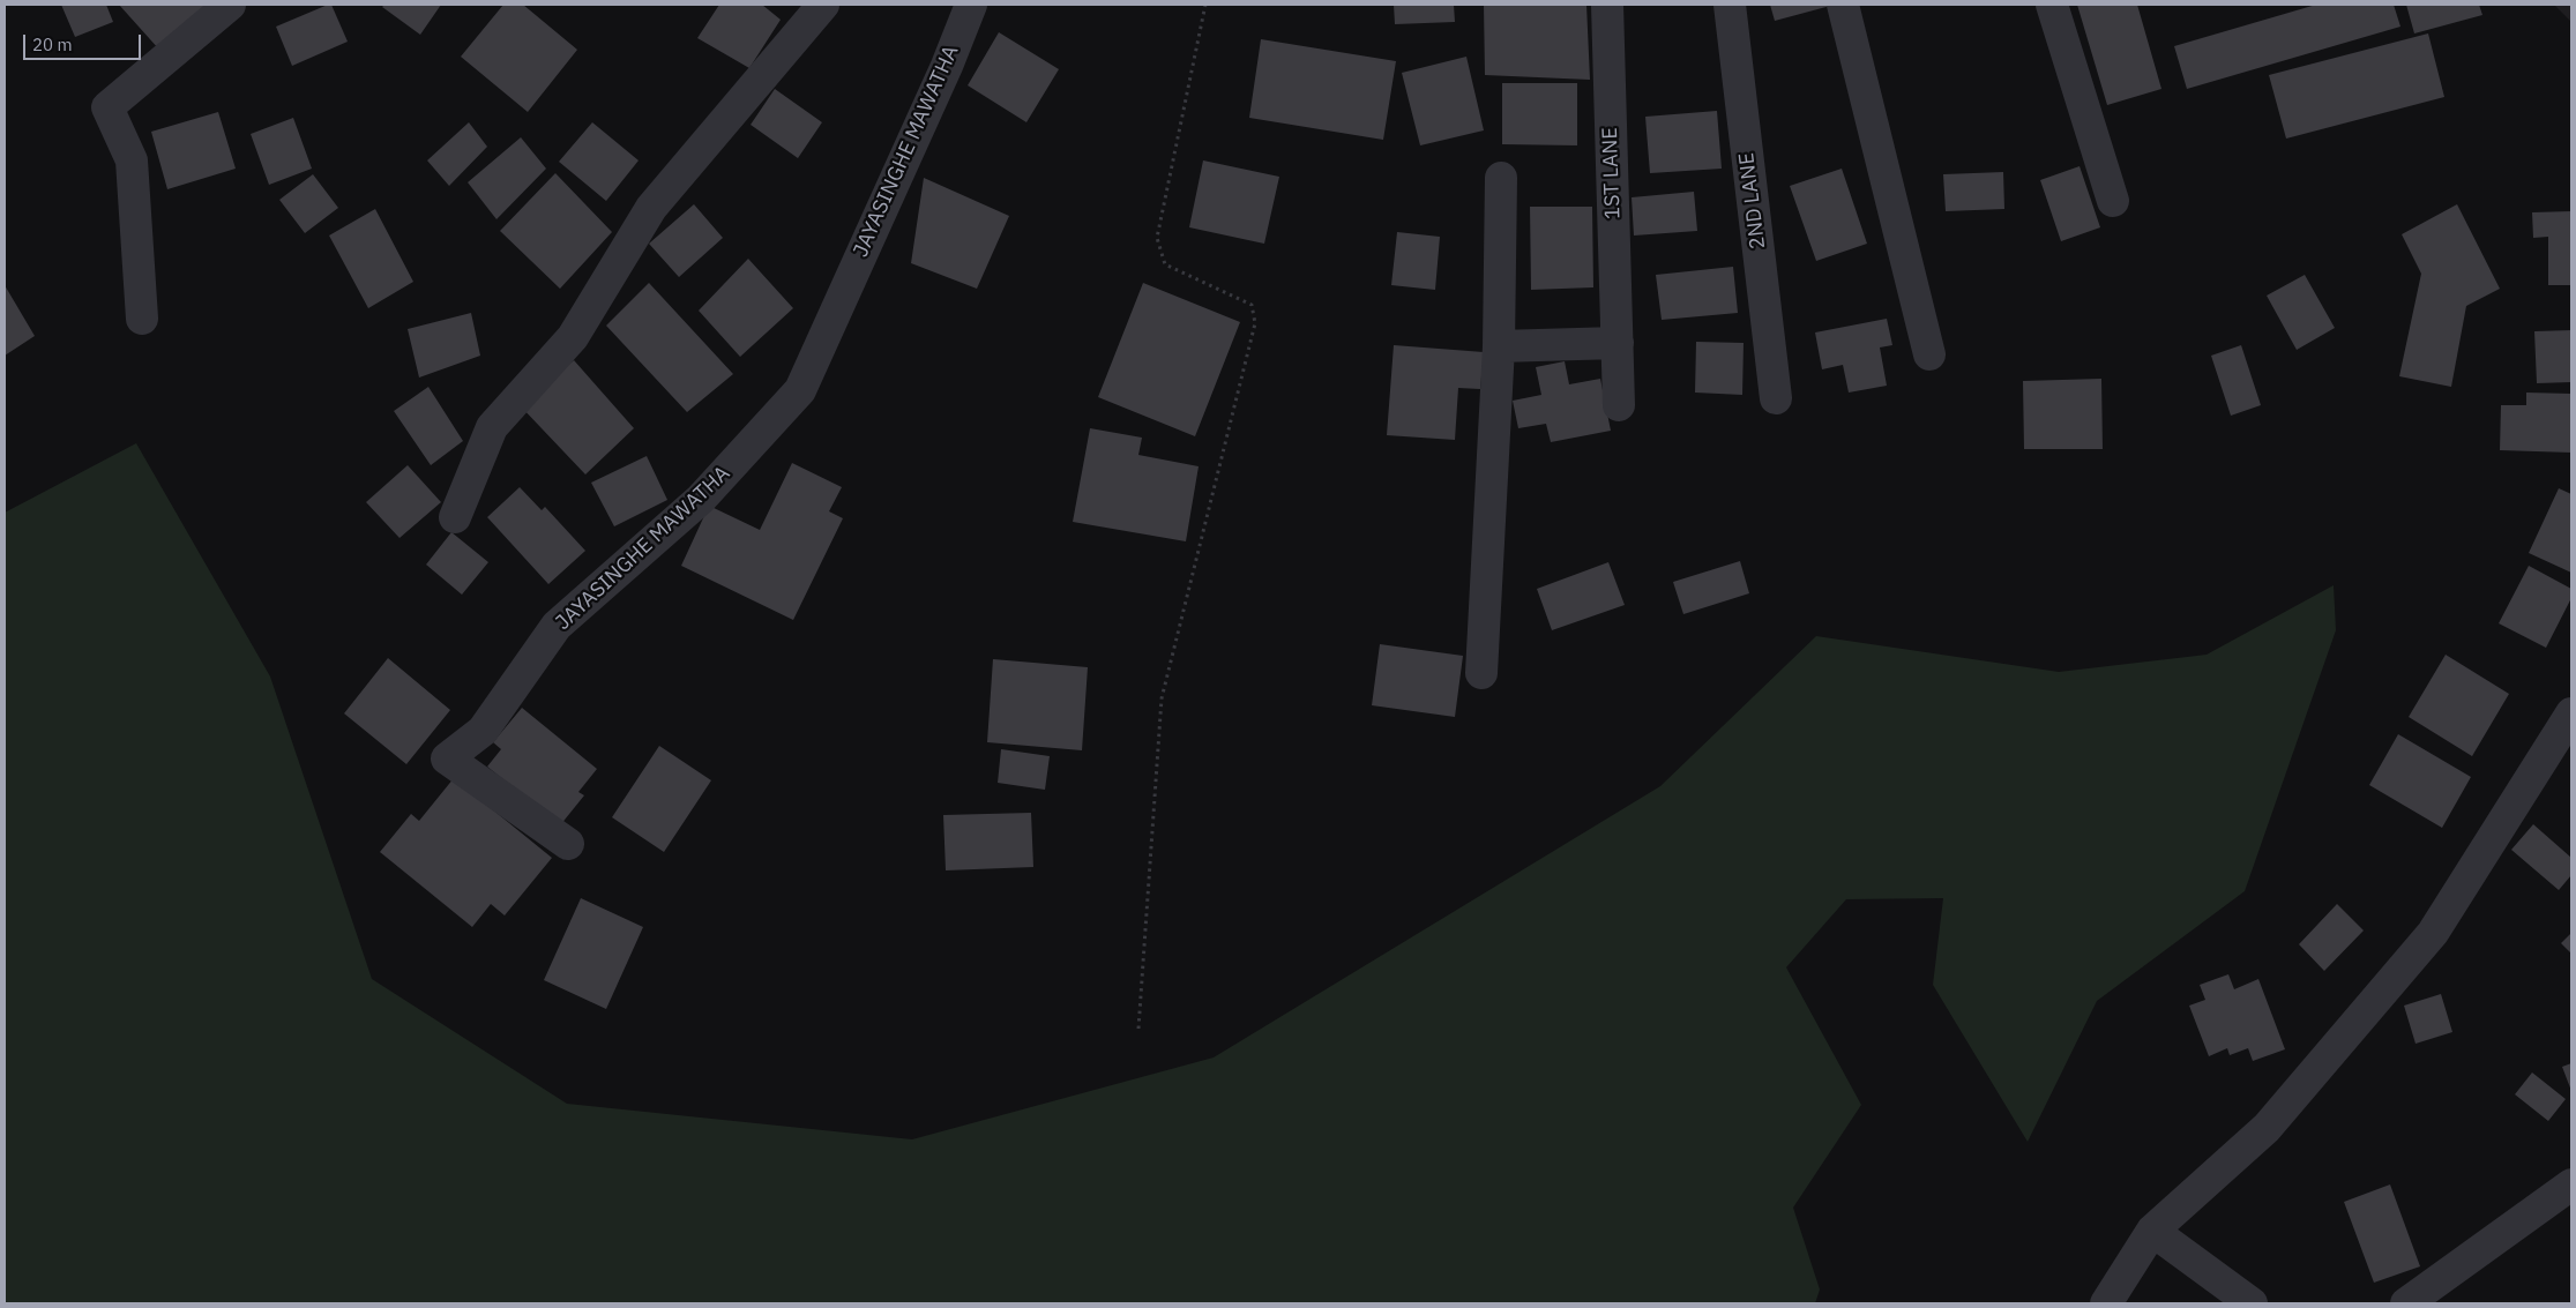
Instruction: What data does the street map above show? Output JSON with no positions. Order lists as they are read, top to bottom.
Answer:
{
  "streets": {
    "street": ["JAYASINGHE MAWATHA", "1ST LANE", "2ND LANE"]
  },
  "scale_bar": "20 m"
}
